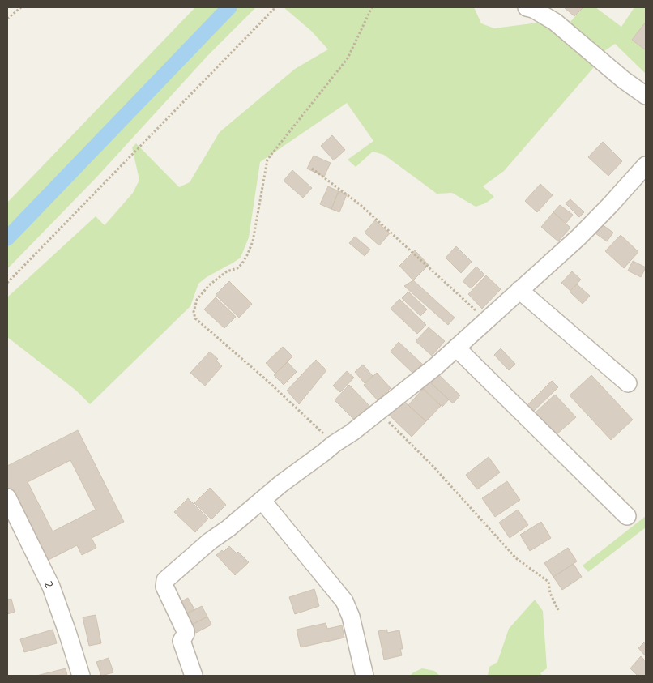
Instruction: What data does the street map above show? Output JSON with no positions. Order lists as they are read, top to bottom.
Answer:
{
  "streets": {
    "street": ["2"]
  }
}
